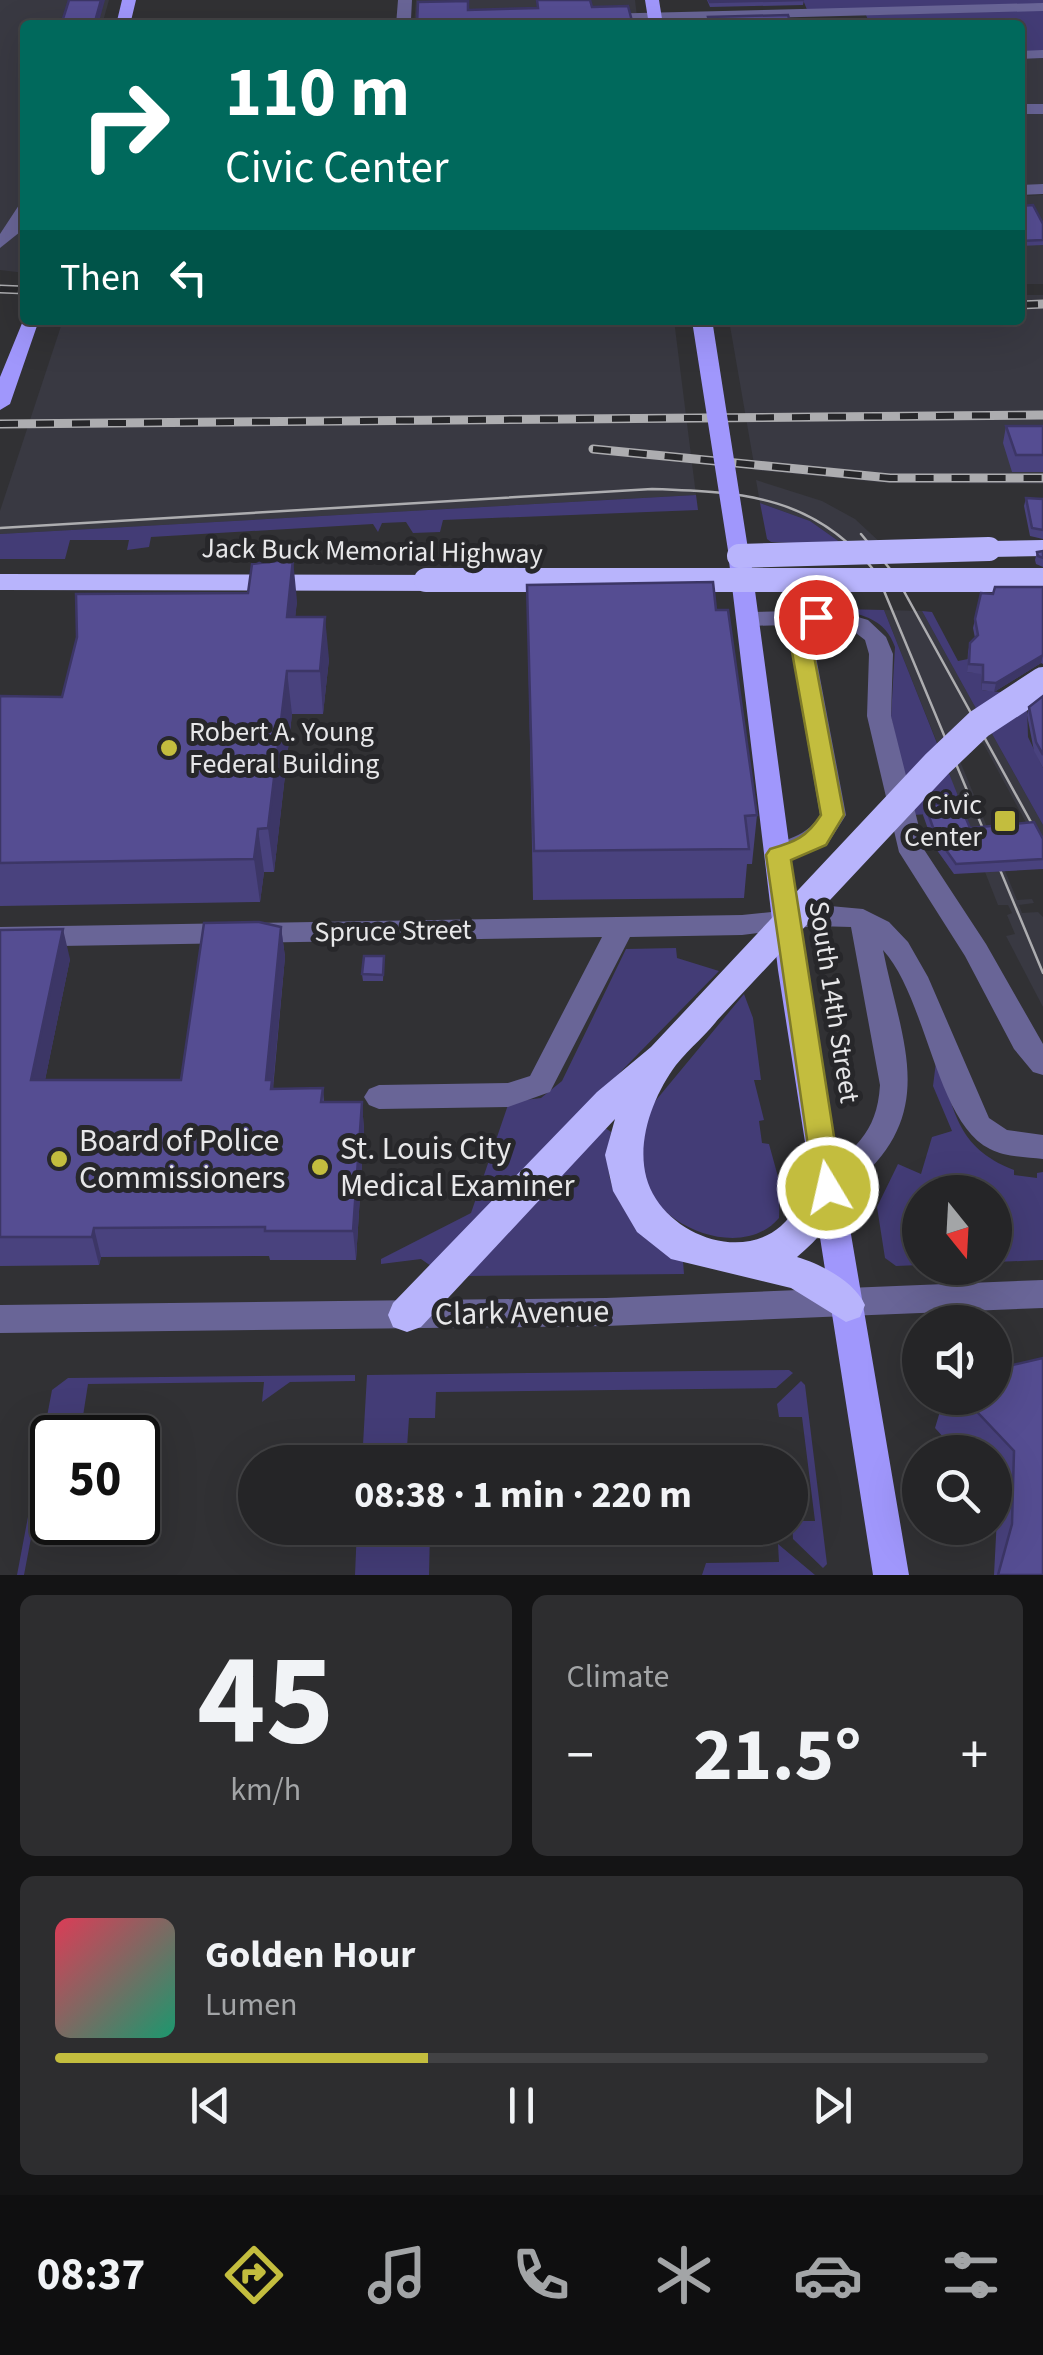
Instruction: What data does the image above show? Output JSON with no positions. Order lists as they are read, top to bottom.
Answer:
{
  "streets": {
    "highway": ["Jack Buck Memorial Highway"],
    "main road": ["South 14th Street"],
    "street": ["Spruce Street", "Clark Avenue"]
  },
  "crossings": [
    ["Spruce Street", "South 14th Street"],
    ["South 14th Street", "Clark Avenue"]
  ],
  "places": {
    "other": ["Robert A. Young Federal Building", "Board of Police Commissioners", "St. Louis City Medical Examiner"],
    "transit": ["Civic Center"]
  },
  "north": "bottom",
  "page": {
    "turn": ["110 m", "Civic Center"],
    "then": "Then",
    "limit": "50",
    "trip": "08:38 · 1 min · 220 m",
    "tile": [
      ["45", "km/h"],
      "Climate"
    ],
    "heat": ["−", "21.5°", "+"],
    "song": ["Golden Hour", "Lumen"],
    "tabs": "08:37"
  }
}
